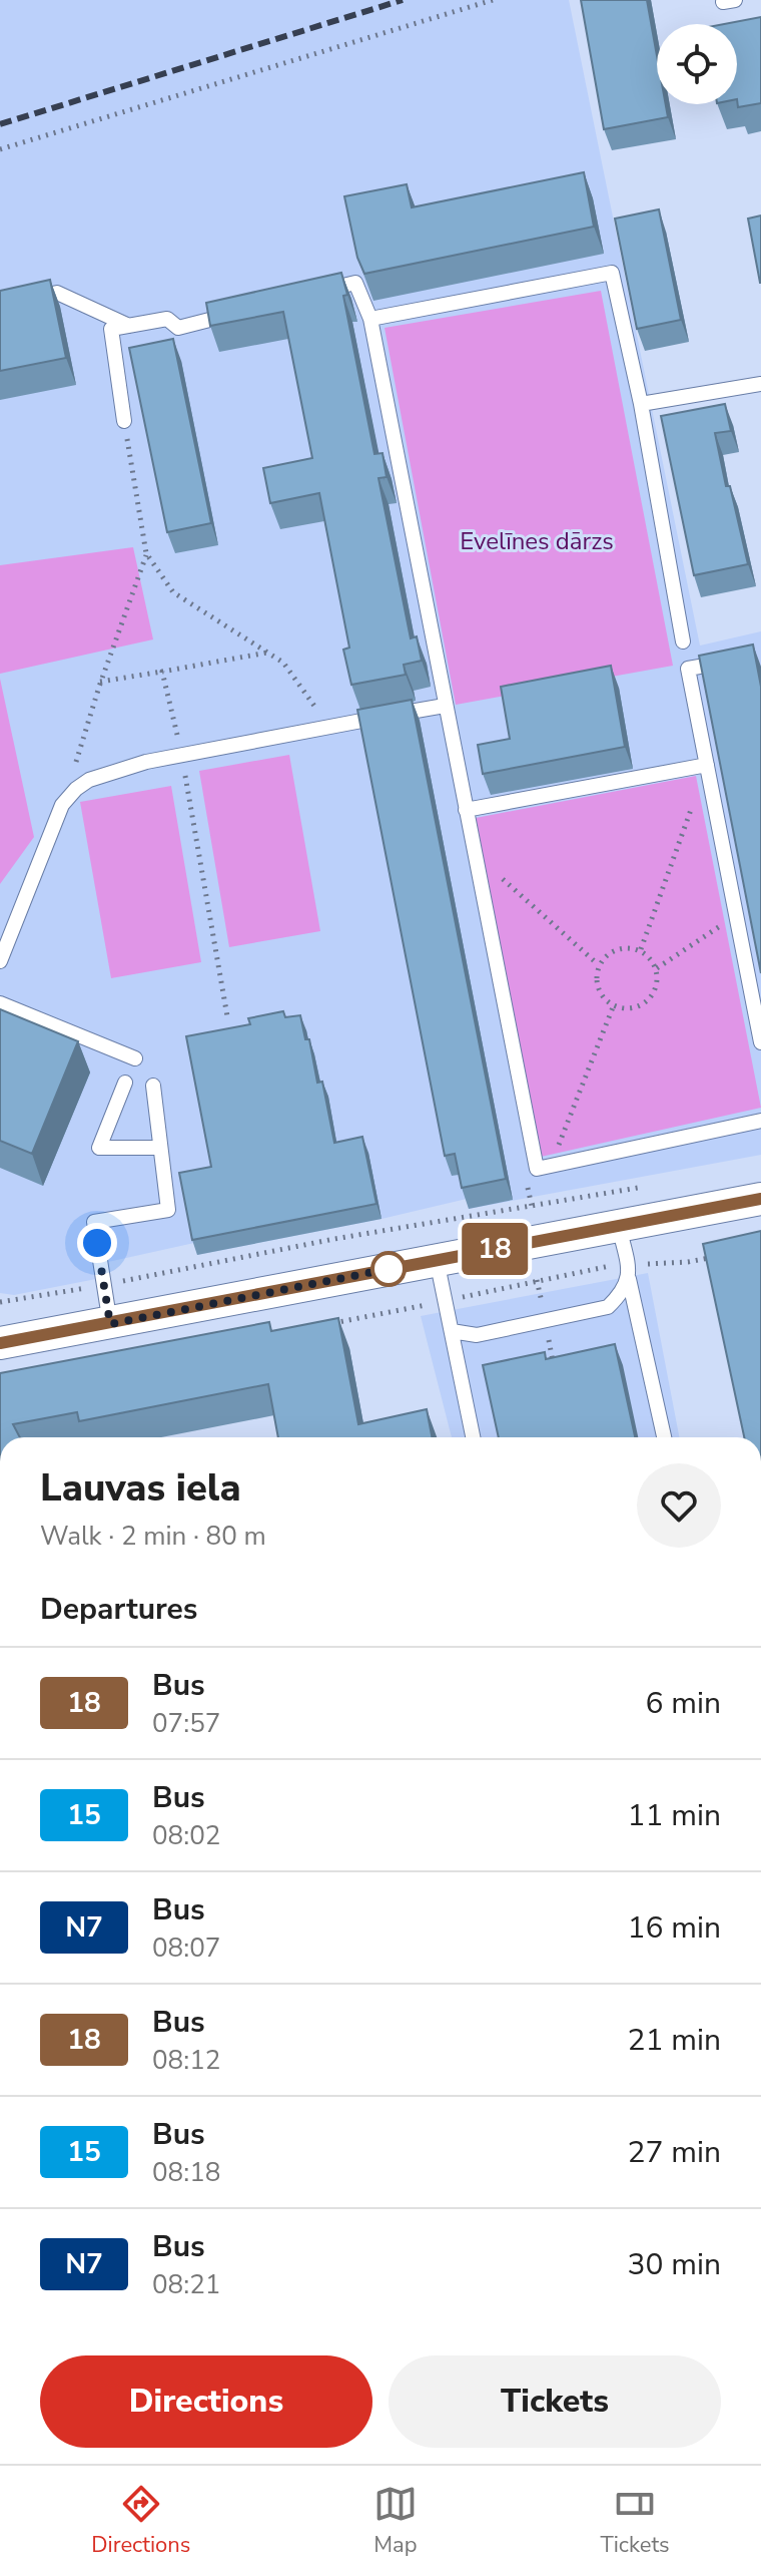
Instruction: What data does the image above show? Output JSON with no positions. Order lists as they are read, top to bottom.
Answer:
{
  "parks": ["Evelīnes dārzs"],
  "lines": ["bus line 18"],
  "page": {
    "on_map": "18",
    "heading": [
      ["Lauvas iela", "Walk · 2 min · 80 m"],
      "Departures"
    ],
    "list": [
      {
        "mark": "18",
        "name": "Bus",
        "note": "07:57",
        "value": "6 min"
      },
      {
        "mark": "15",
        "name": "Bus",
        "note": "08:02",
        "value": "11 min"
      },
      {
        "mark": "N7",
        "name": "Bus",
        "note": "08:07",
        "value": "16 min"
      },
      {
        "mark": "18",
        "name": "Bus",
        "note": "08:12",
        "value": "21 min"
      },
      {
        "mark": "15",
        "name": "Bus",
        "note": "08:18",
        "value": "27 min"
      },
      {
        "mark": "N7",
        "name": "Bus",
        "note": "08:21",
        "value": "30 min"
      }
    ],
    "buttons": ["Directions", "Tickets"],
    "tabs": ["Directions", "Map", "Tickets"]
  }
}
